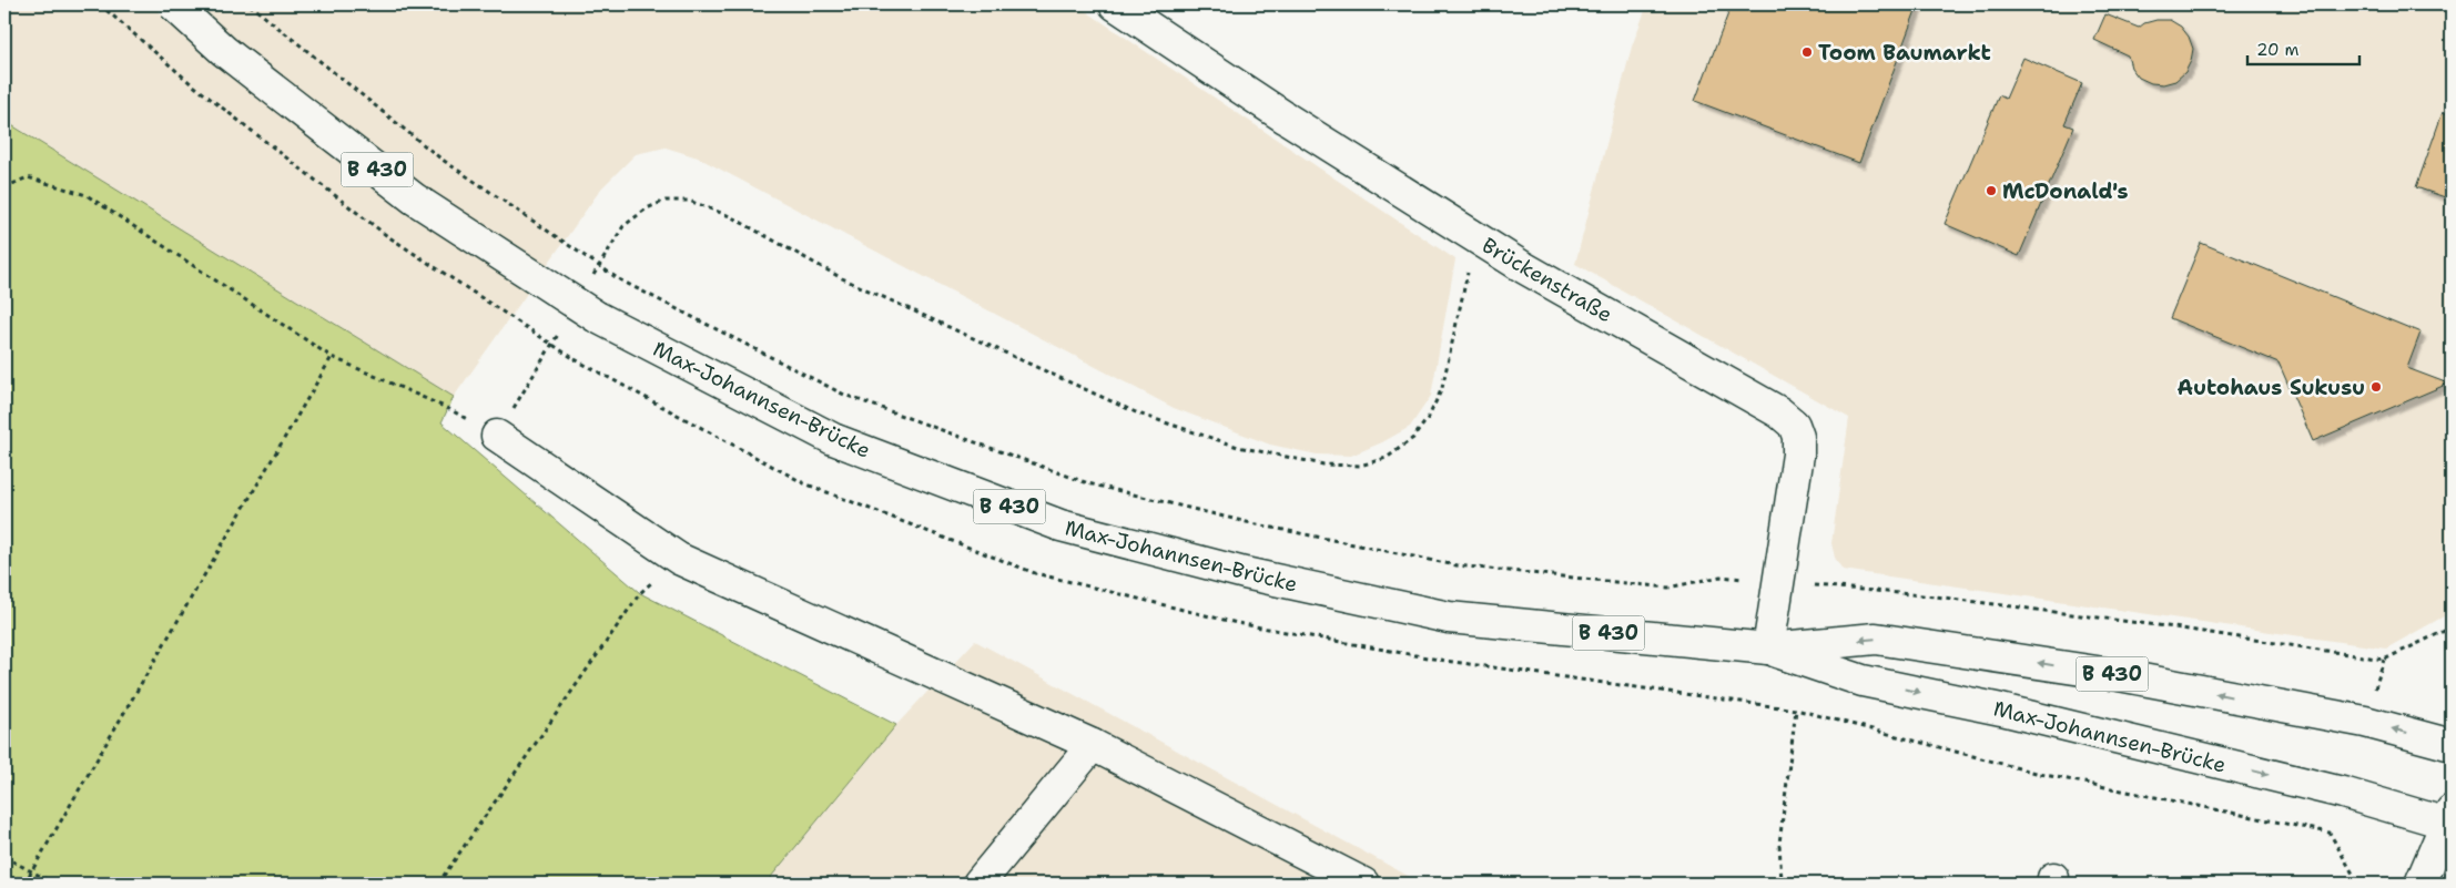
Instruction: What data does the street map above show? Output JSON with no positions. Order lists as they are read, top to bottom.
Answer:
{
  "streets": {
    "main road": ["B 430", "Brückenstraße", "Max-Johannsen-Brücke"]
  },
  "crossings": [
    ["Brückenstraße", "Max-Johannsen-Brücke"]
  ],
  "places": ["Toom Baumarkt", "McDonald's", "Autohaus Sukusu"],
  "scale_bar": "20 m"
}
